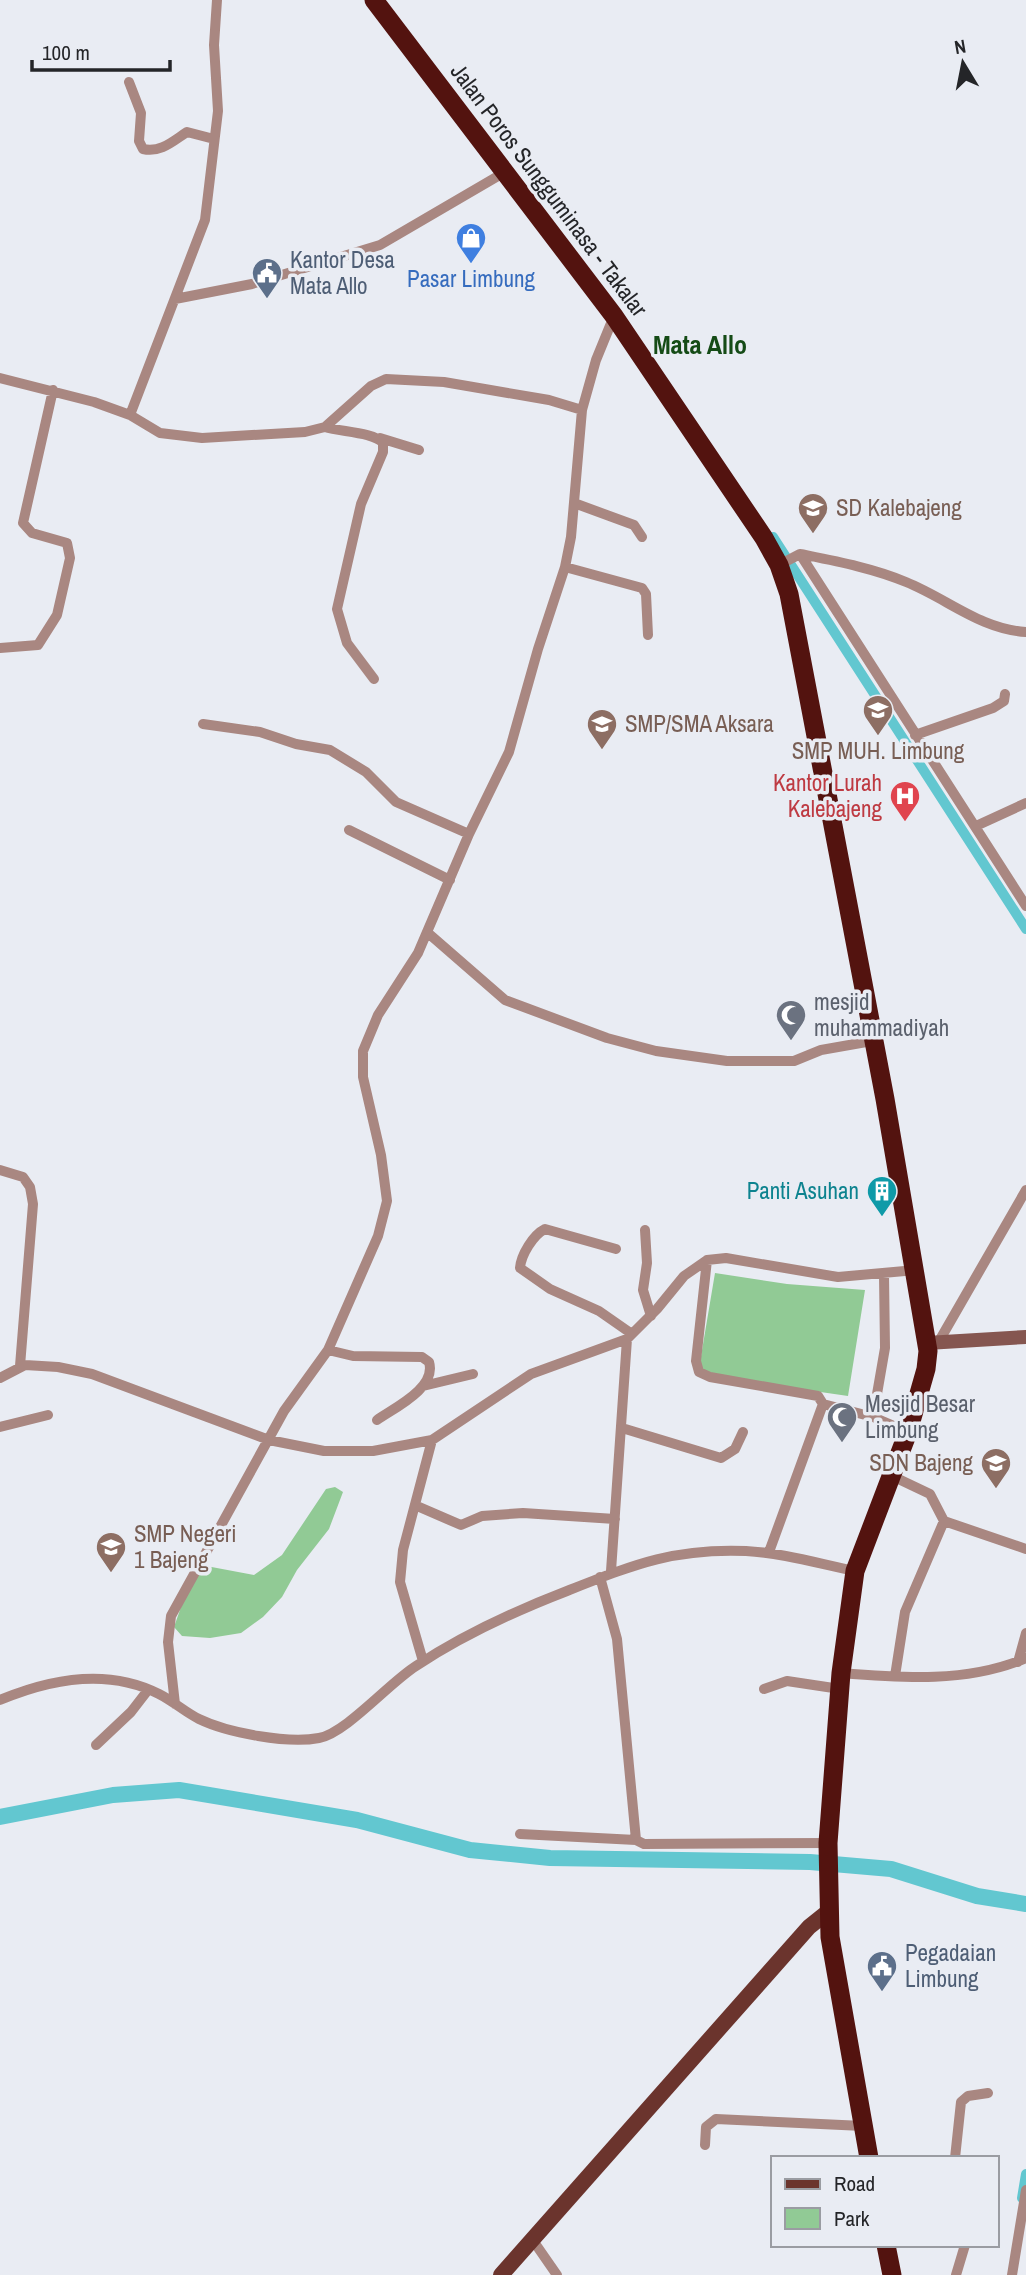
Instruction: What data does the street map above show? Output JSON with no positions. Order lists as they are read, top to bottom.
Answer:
{
  "streets": {
    "highway": ["Jalan Poros Sungguminasa - Takalar"]
  },
  "districts": ["Mata Allo"],
  "places": {
    "shop": ["Pasar Limbung"],
    "public building": ["Kantor Desa Mata Allo", "Pegadaian Limbung"],
    "school or university": [
      "SD Kalebajeng",
      "SMP MUH. Limbung",
      "SMP/SMA Aksara",
      "SDN Bajeng",
      "SMP Negeri 1 Bajeng"
    ],
    "hospital": ["Kantor Lurah Kalebajeng"],
    "mosque": ["mesjid muhammadiyah", "Mesjid Besar Limbung"],
    "building": ["Panti Asuhan"]
  },
  "legend": ["Road", "Park"],
  "scale_bar": "100 m",
  "north": "top"
}
